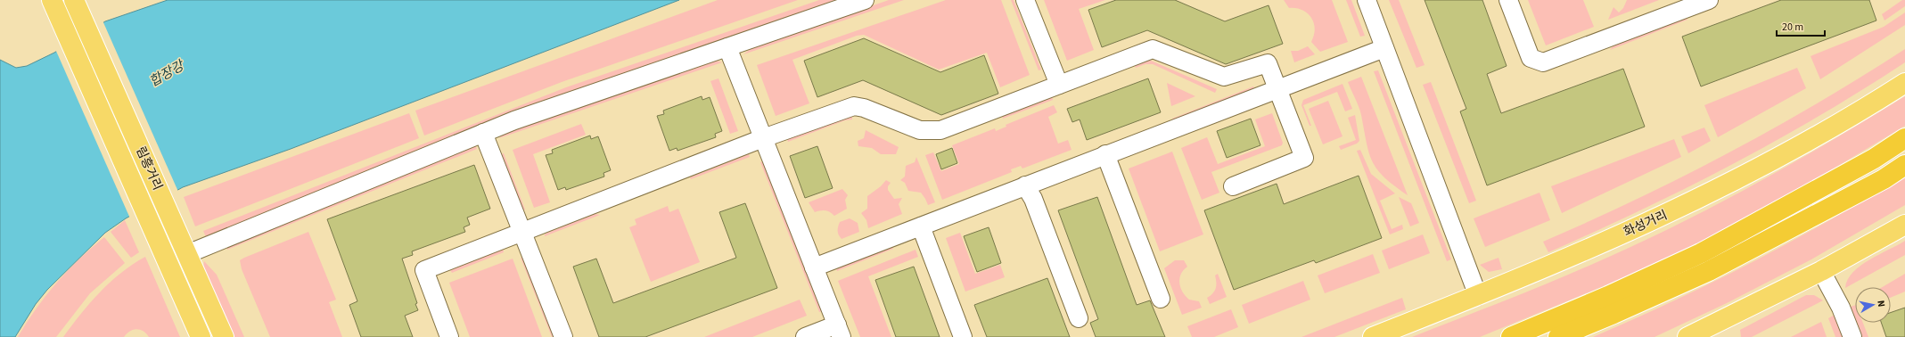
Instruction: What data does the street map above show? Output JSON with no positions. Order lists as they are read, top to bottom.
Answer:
{
  "streets": {
    "main road": ["림흥거리", "화성거리"]
  },
  "water": ["합장강"],
  "scale_bar": "20 m",
  "north": "right"
}
